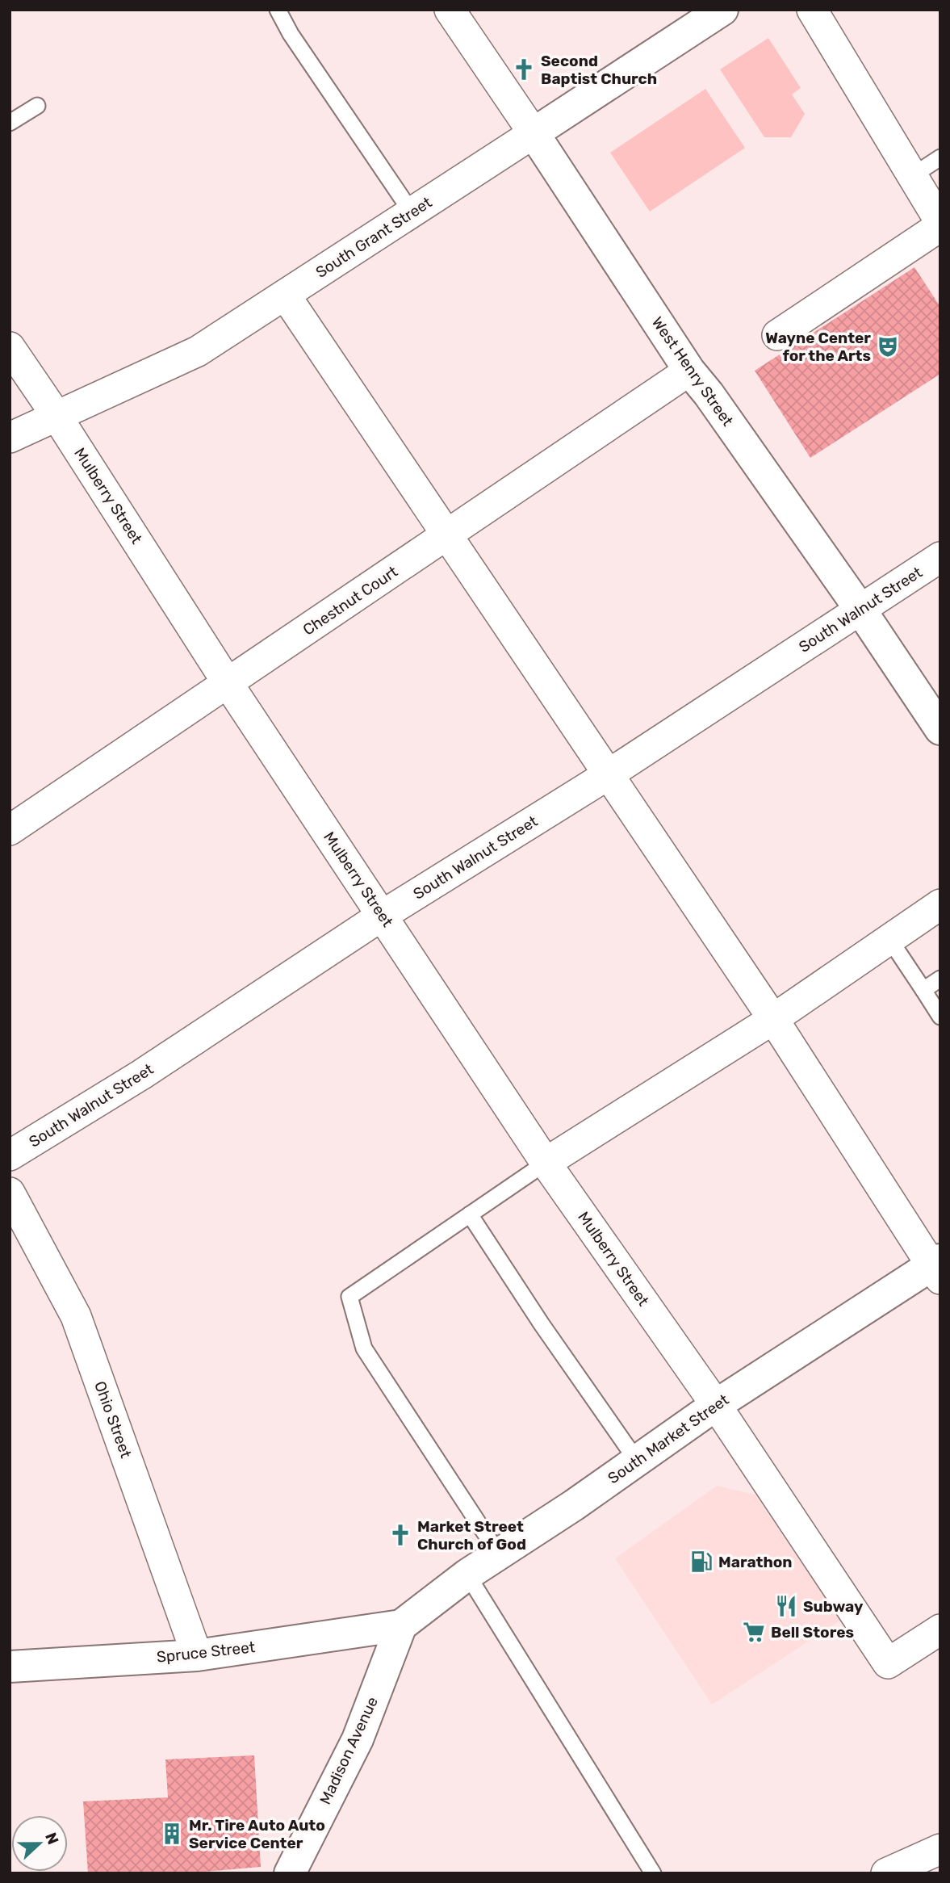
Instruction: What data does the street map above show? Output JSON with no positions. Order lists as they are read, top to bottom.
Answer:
{
  "streets": {
    "main road": [
      "South Grant Street",
      "West Henry Street",
      "South Market Street",
      "Spruce Street",
      "Madison Avenue"
    ],
    "street": [
      "Mulberry Street",
      "Chestnut Court",
      "South Walnut Street",
      "Ohio Street"
    ]
  },
  "crossings": [
    ["South Grant Street", "West Henry Street"],
    ["South Grant Street", "Mulberry Street"],
    ["West Henry Street", "Chestnut Court"],
    ["West Henry Street", "South Walnut Street"],
    ["Mulberry Street", "Chestnut Court"],
    ["Mulberry Street", "South Walnut Street"],
    ["Mulberry Street", "South Market Street"],
    ["Ohio Street", "Spruce Street"],
    ["South Market Street", "Spruce Street"],
    ["South Market Street", "Madison Avenue"],
    ["Spruce Street", "Madison Avenue"]
  ],
  "places": {
    "church": ["Second Baptist Church", "Market Street Church of God"],
    "theatre": ["Wayne Center for the Arts"],
    "fuel station": ["Marathon"],
    "restaurant": ["Subway"],
    "supermarket": ["Bell Stores"],
    "building": ["Mr. Tire Auto Auto Service Center"]
  },
  "north": "right"
}
